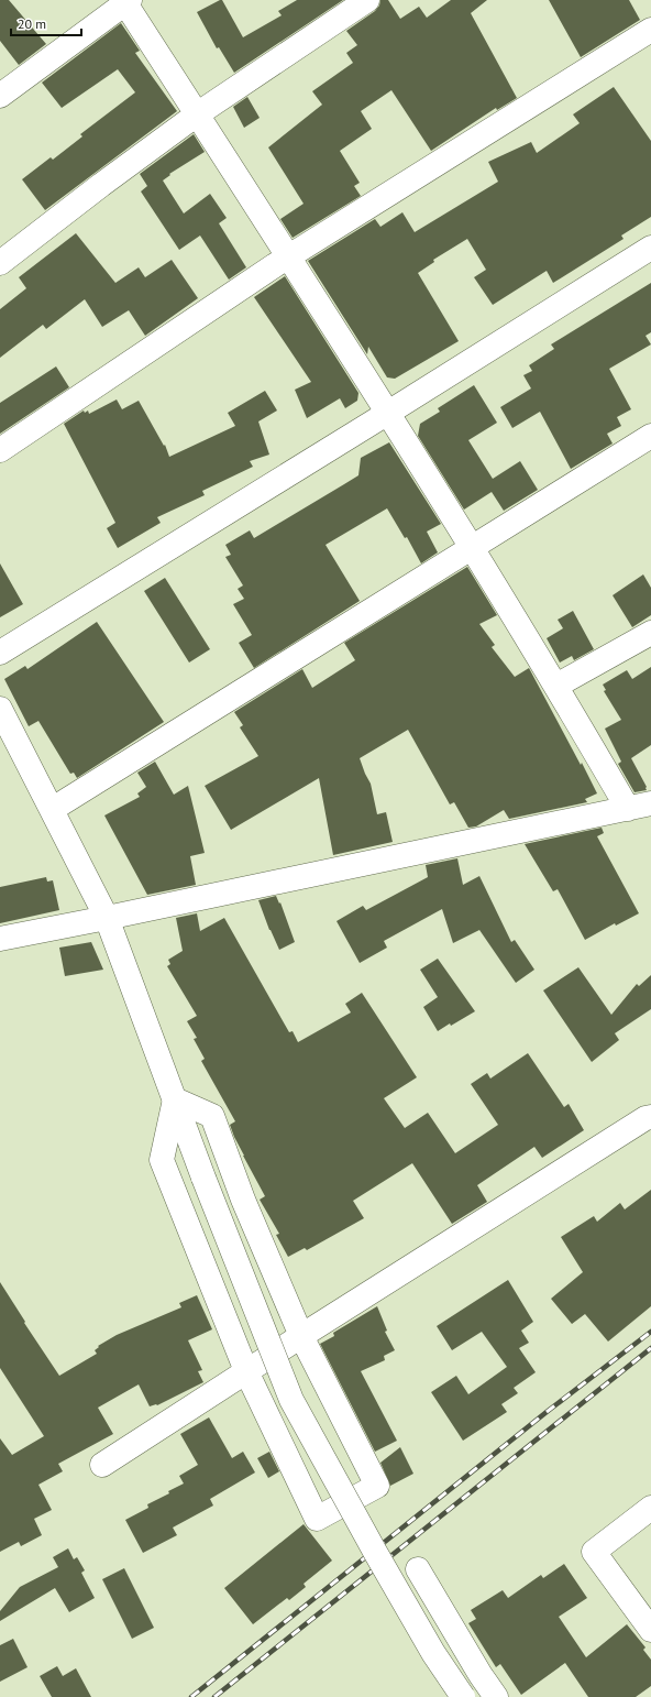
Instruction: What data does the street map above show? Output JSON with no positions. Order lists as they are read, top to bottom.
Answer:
{
  "scale_bar": "20 m"
}
